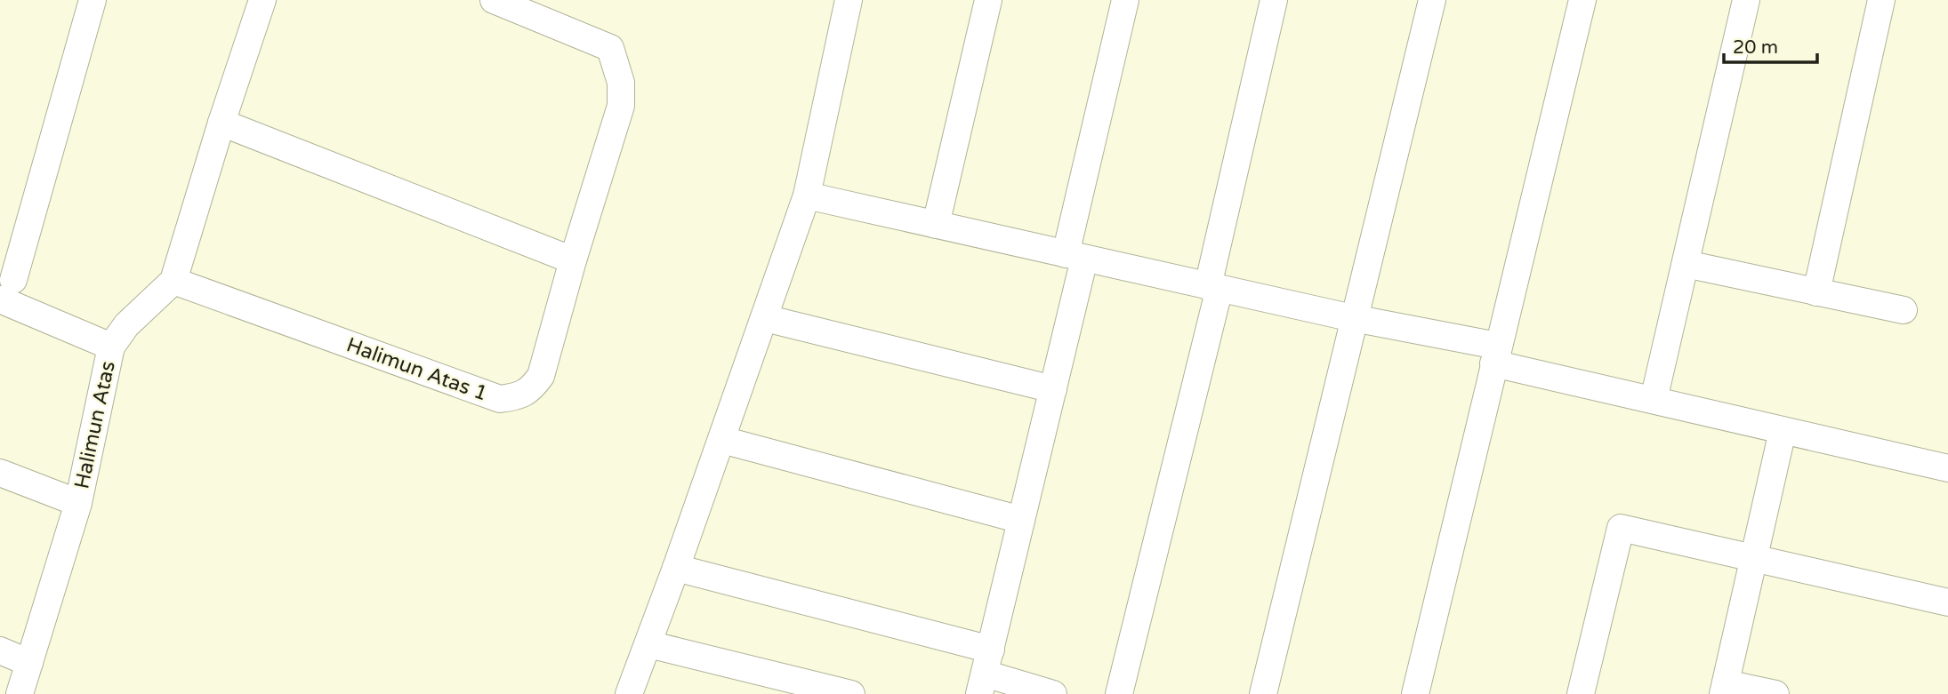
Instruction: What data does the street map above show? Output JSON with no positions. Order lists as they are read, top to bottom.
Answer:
{
  "streets": {
    "street": ["Halimun Atas 1", "Halimun Atas"]
  },
  "crossings": [
    ["Halimun Atas 1", "Halimun Atas"]
  ],
  "scale_bar": "20 m"
}
